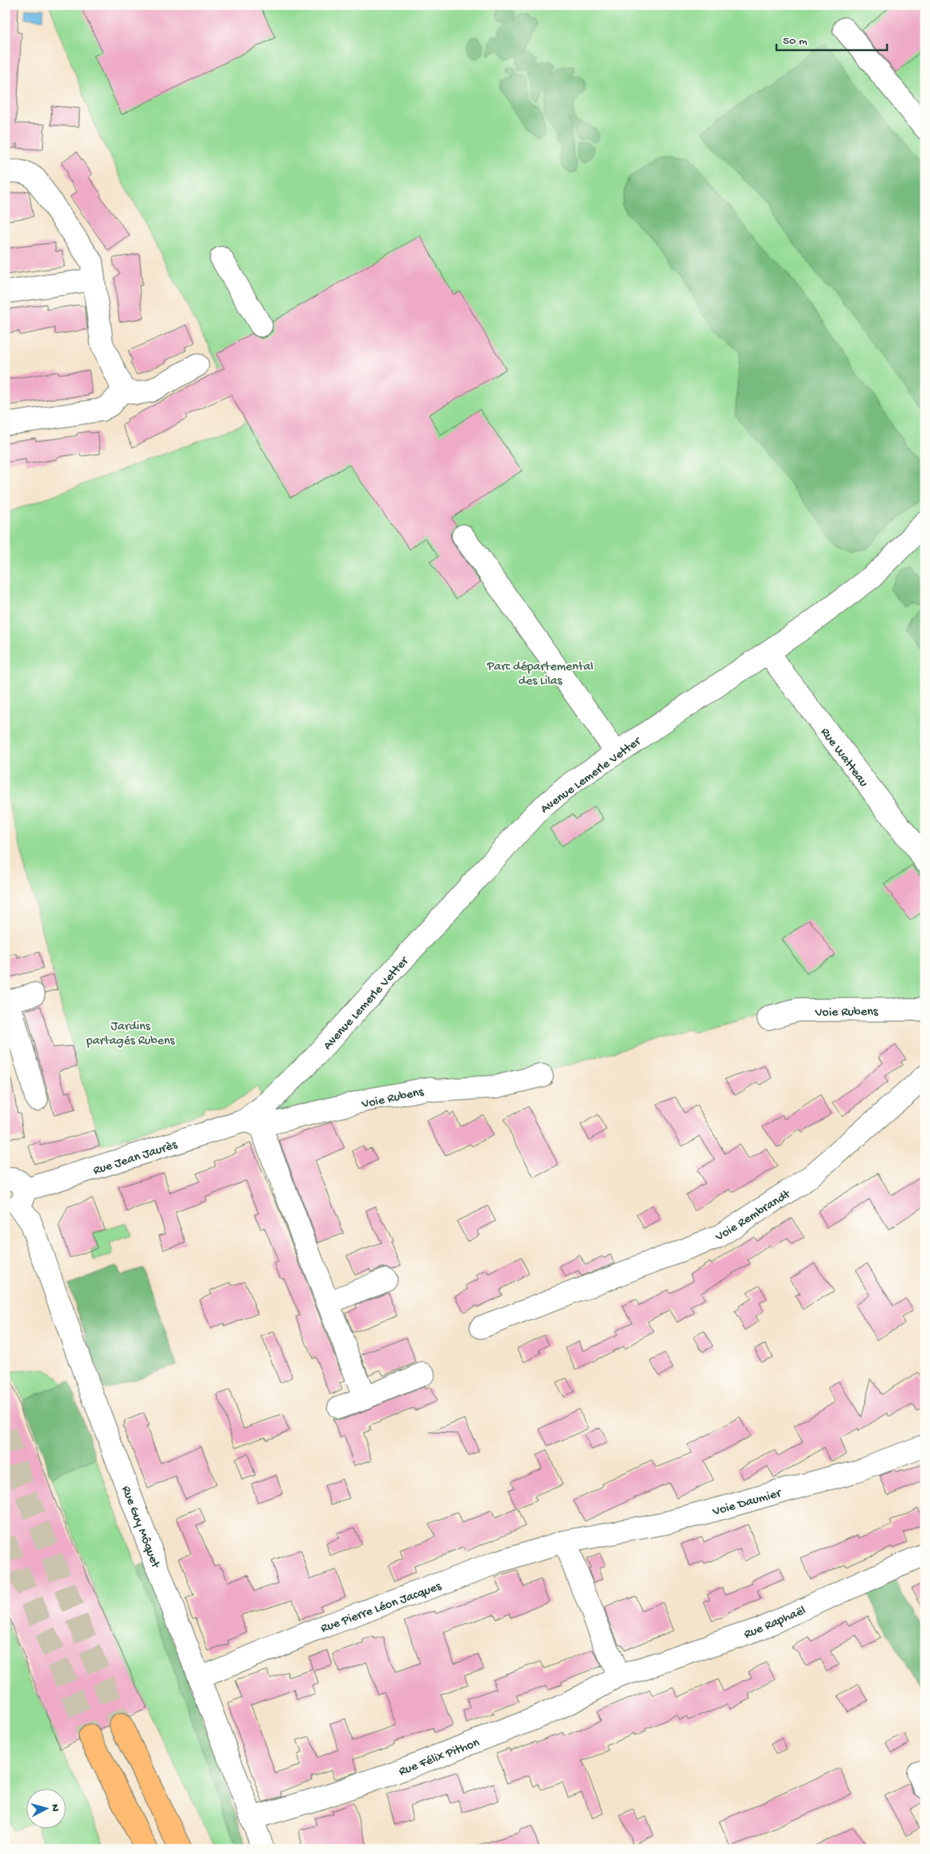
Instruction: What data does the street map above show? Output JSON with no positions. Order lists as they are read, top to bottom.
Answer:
{
  "streets": {
    "street": [
      "Rue Watteau",
      "Avenue Lemerle Vetter",
      "Voie Rubens",
      "Rue Jean Jaurès",
      "Voie Rembrandt",
      "Voie Daumier",
      "Rue Guy Môquet",
      "Rue Pierre Léon Jacques",
      "Rue Raphaël",
      "Rue Félix Pithon"
    ]
  },
  "crossings": [
    ["Rue Watteau", "Avenue Lemerle Vetter"],
    ["Avenue Lemerle Vetter", "Voie Rubens"],
    ["Avenue Lemerle Vetter", "Rue Jean Jaurès"],
    ["Voie Rubens", "Rue Jean Jaurès"],
    ["Rue Jean Jaurès", "Rue Guy Môquet"],
    ["Voie Daumier", "Rue Pierre Léon Jacques"],
    ["Rue Guy Môquet", "Rue Pierre Léon Jacques"],
    ["Rue Guy Môquet", "Rue Félix Pithon"],
    ["Rue Raphaël", "Rue Félix Pithon"]
  ],
  "parks": ["Parc départemental des Lilas", "Jardins partagés Rubens"],
  "scale_bar": "50 m",
  "north": "right"
}
